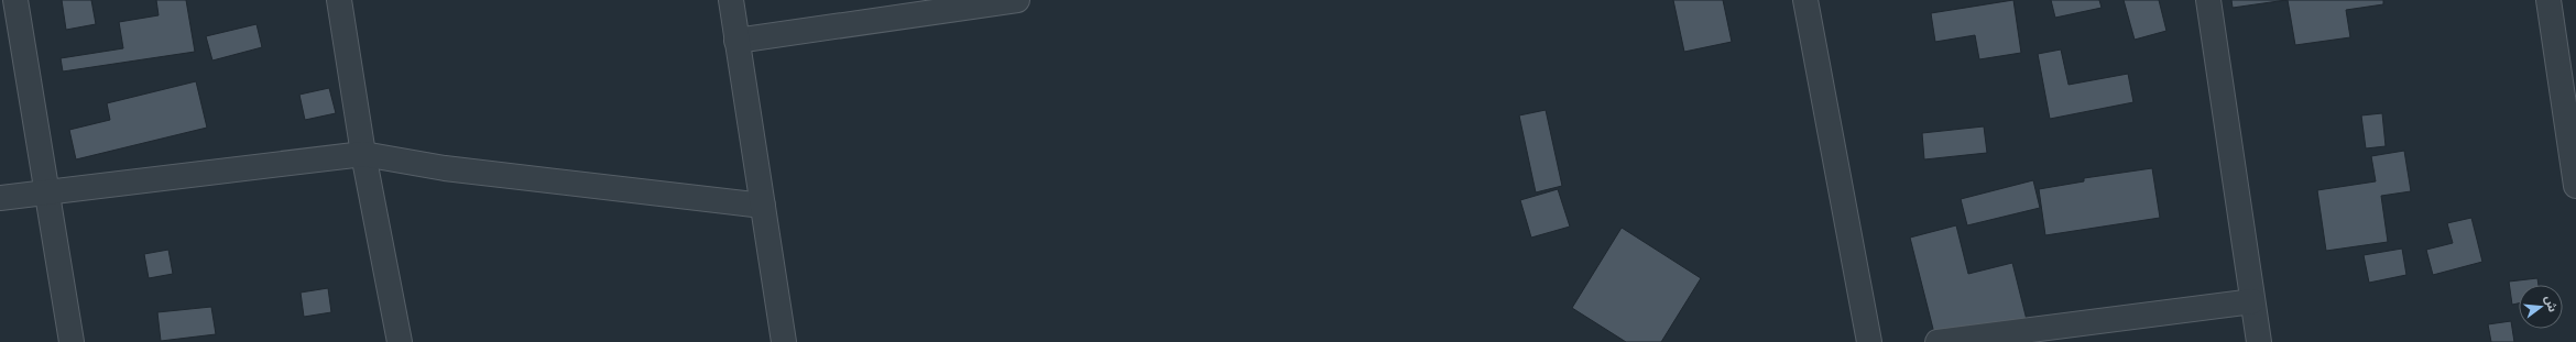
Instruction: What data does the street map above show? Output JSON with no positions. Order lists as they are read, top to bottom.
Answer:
{
  "north": "right"
}
